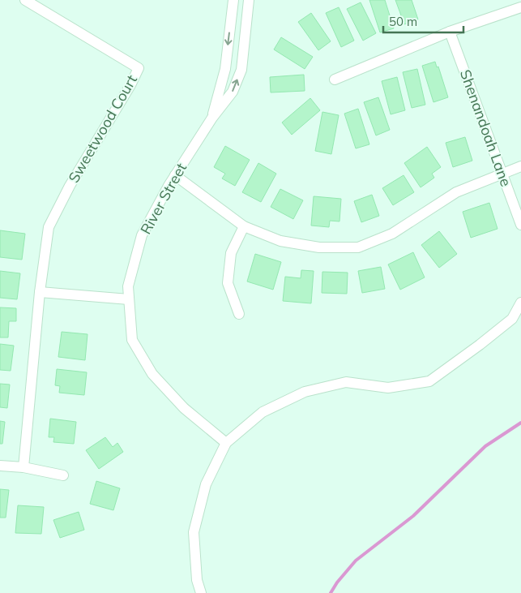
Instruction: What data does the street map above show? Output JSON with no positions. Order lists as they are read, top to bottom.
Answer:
{
  "streets": {
    "street": ["Shenandoah Lane", "Sweetwood Court", "River Street"]
  },
  "scale_bar": "50 m"
}
